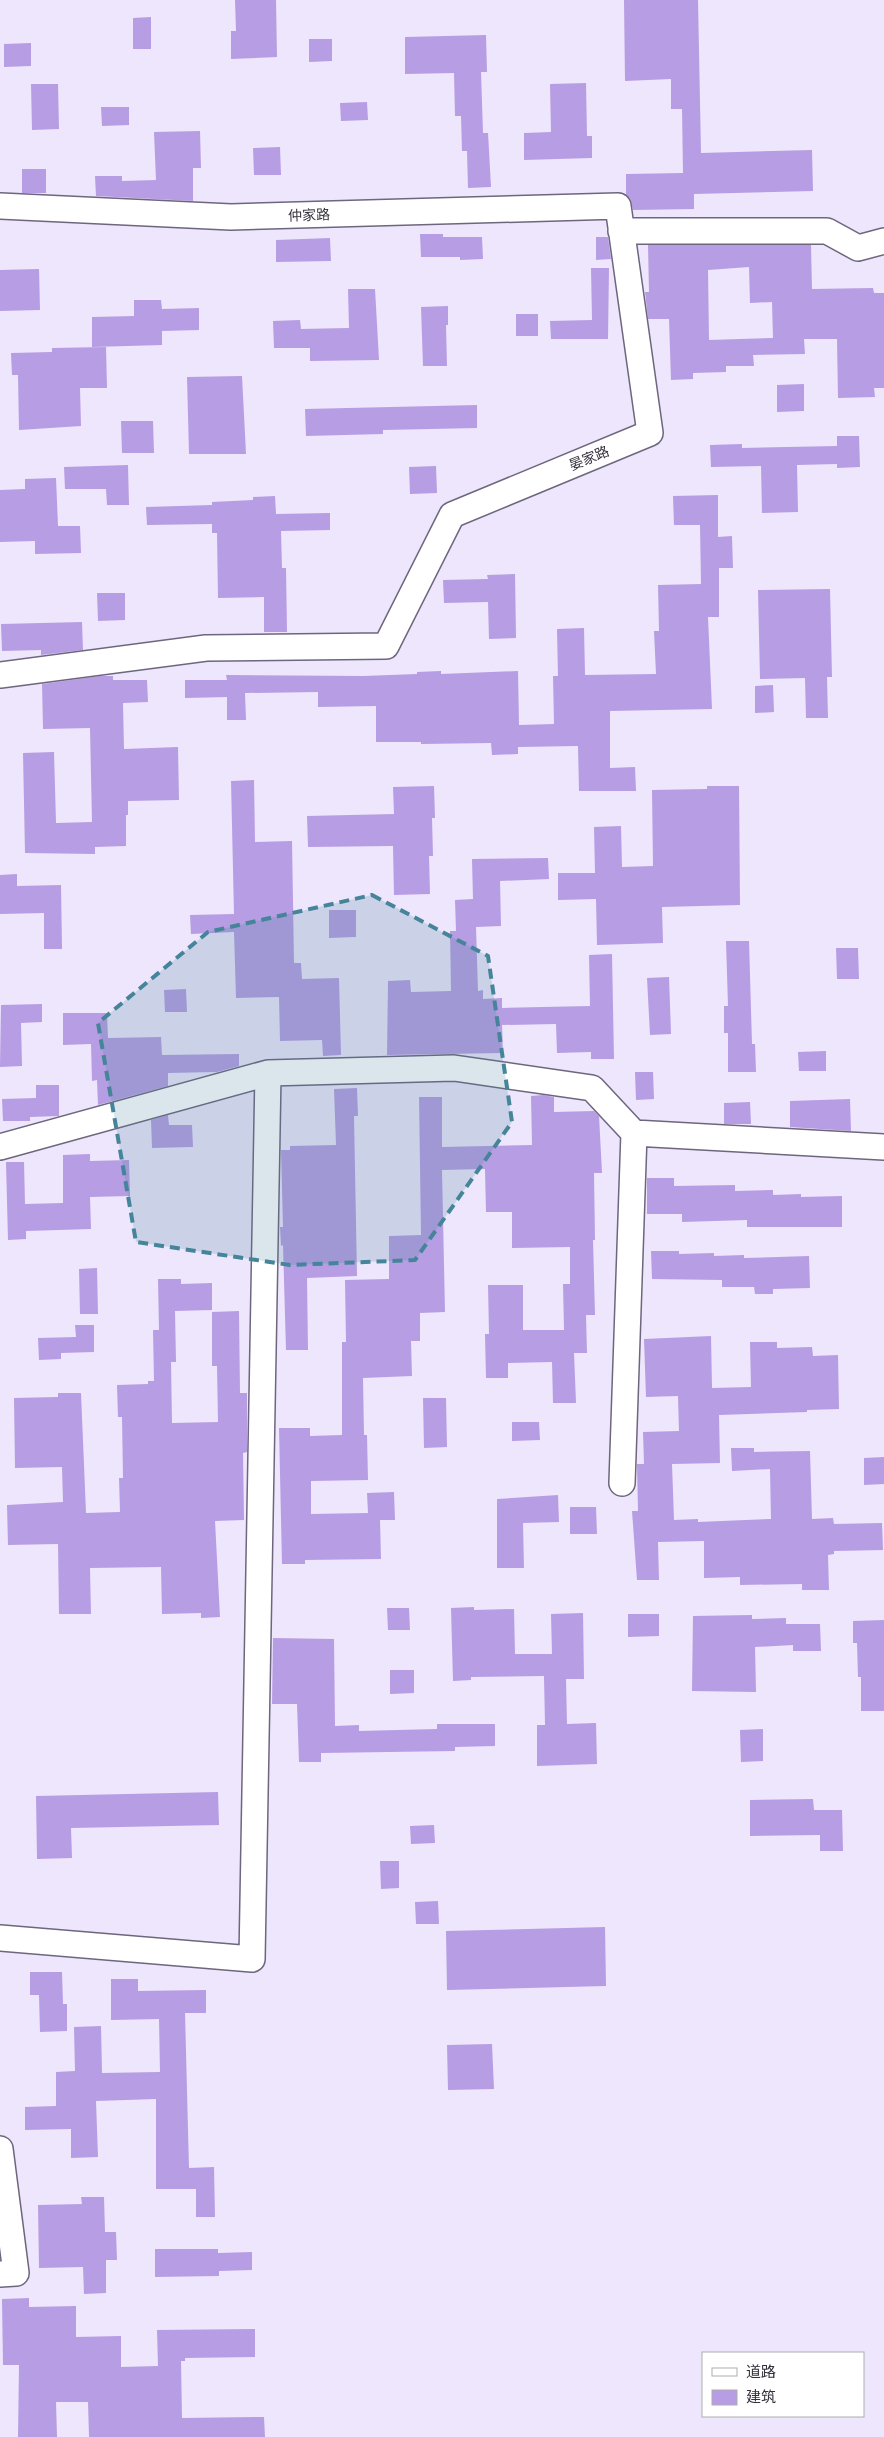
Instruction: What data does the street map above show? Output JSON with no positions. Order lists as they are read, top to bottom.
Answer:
{
  "streets": {
    "street": ["仲家路", "晏家路"]
  },
  "crossings": [
    ["仲家路", "晏家路"]
  ],
  "legend": ["道路", "建筑"]
}
